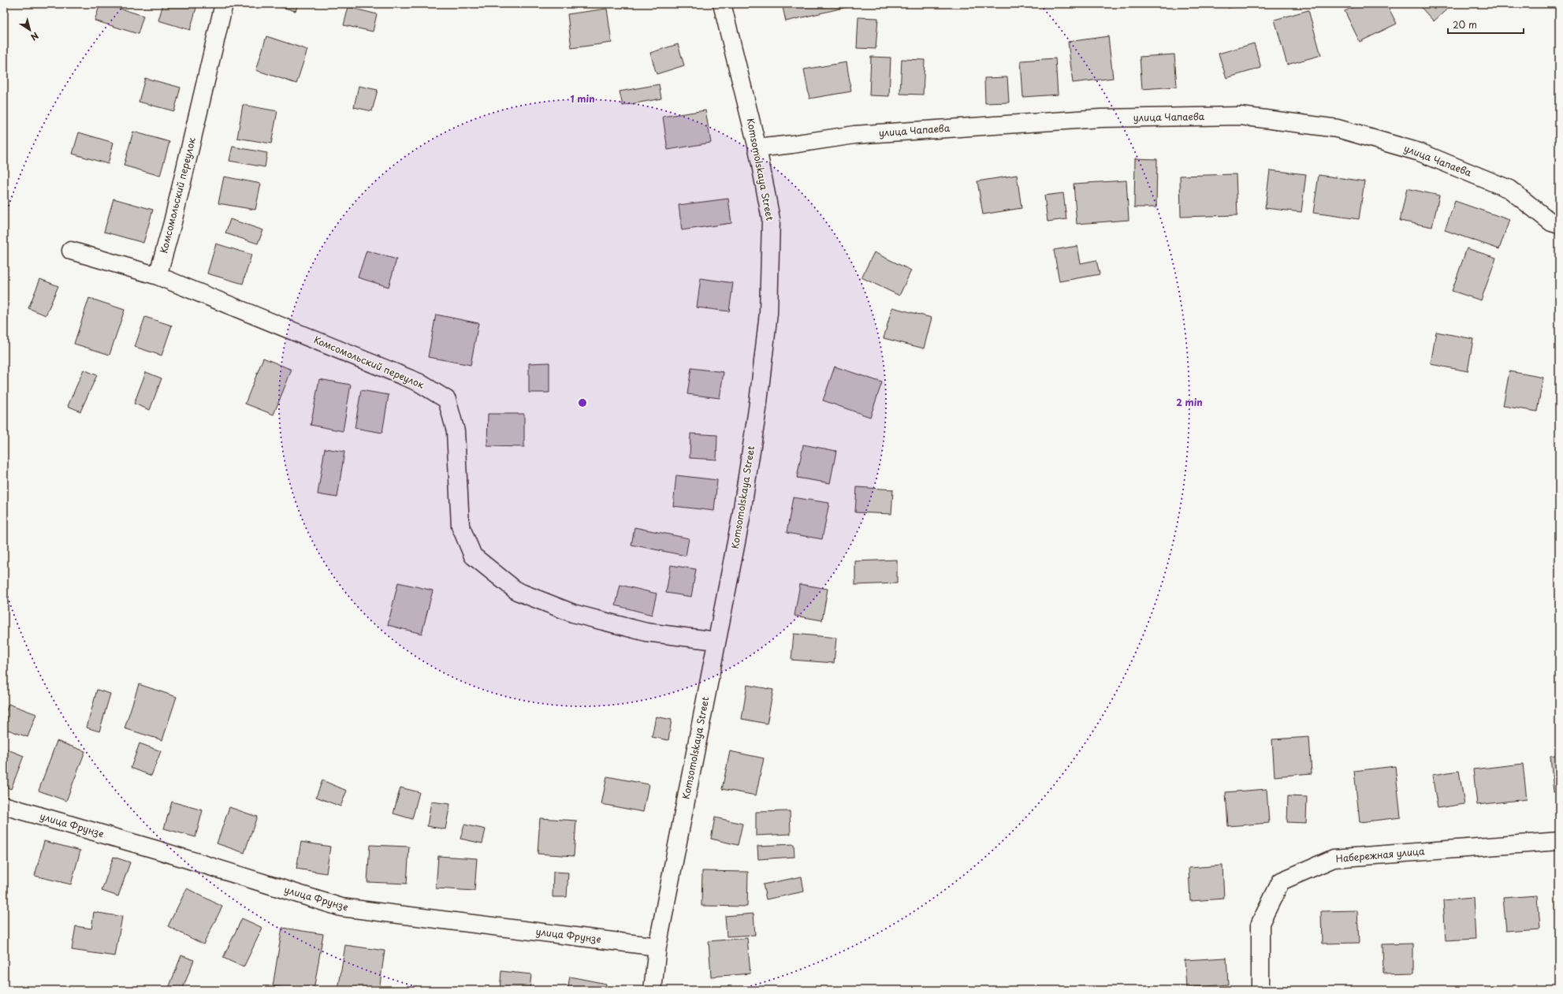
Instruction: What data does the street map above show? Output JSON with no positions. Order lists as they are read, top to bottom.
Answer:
{
  "streets": {
    "street": [
      "улица Чапаева",
      "Komsomolskaya Street",
      "Комсомольский переулок",
      "улица Фрунзе",
      "Набережная улица"
    ]
  },
  "crossings": [
    ["улица Чапаева", "Komsomolskaya Street"],
    ["Komsomolskaya Street", "Комсомольский переулок"],
    ["Komsomolskaya Street", "улица Фрунзе"]
  ],
  "scale_bar": "20 m",
  "north": "bottom right",
  "rings": ["1 min", "2 min"]
}
